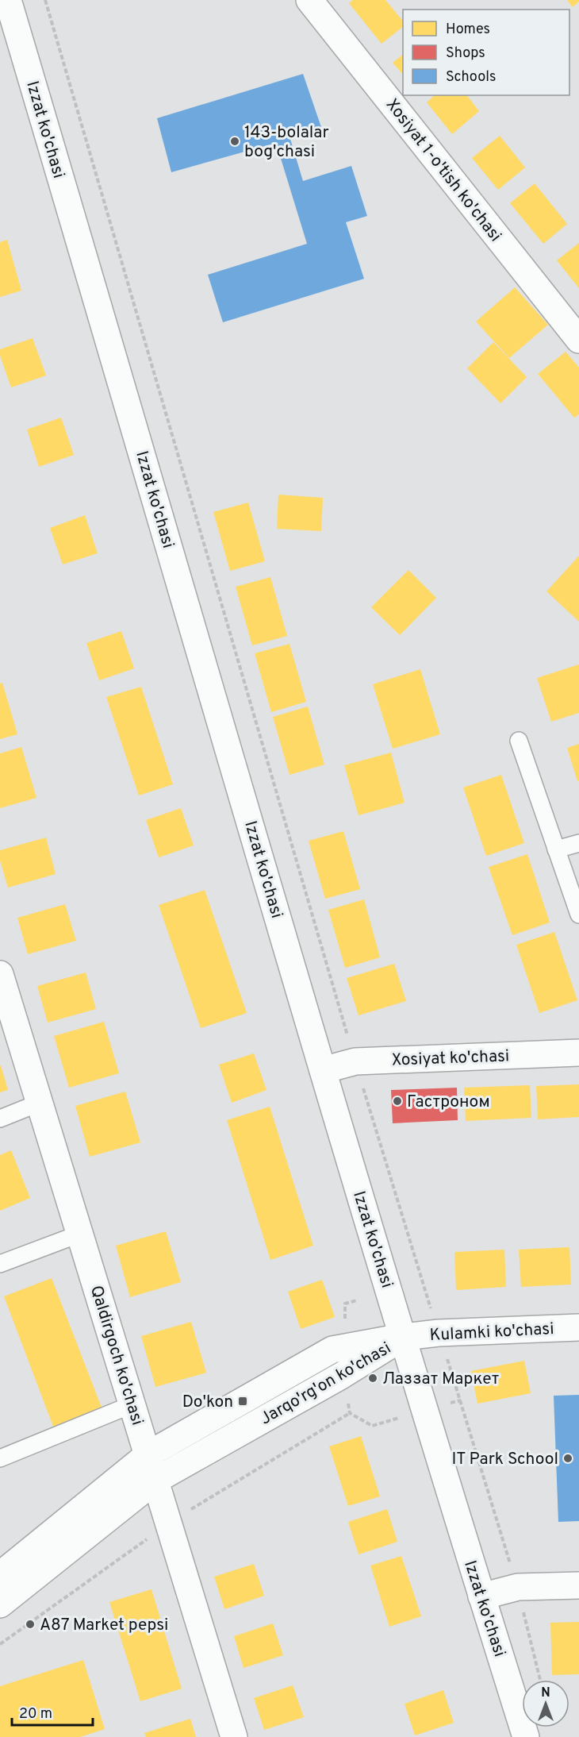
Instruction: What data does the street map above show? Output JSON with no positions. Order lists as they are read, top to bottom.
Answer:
{
  "streets": {
    "main road": [
      "Izzat ko'chasi",
      "Xosiyat 1-o'tish ko'chasi",
      "Xosiyat ko'chasi",
      "Kulamki ko'chasi",
      "Qaldirgoch ko'chasi",
      "Jarqo'rg'on ko'chasi"
    ]
  },
  "crossings": [
    ["Izzat ko'chasi", "Xosiyat ko'chasi"],
    ["Izzat ko'chasi", "Kulamki ko'chasi"],
    ["Izzat ko'chasi", "Jarqo'rg'on ko'chasi"],
    ["Kulamki ko'chasi", "Jarqo'rg'on ko'chasi"],
    ["Qaldirgoch ko'chasi", "Jarqo'rg'on ko'chasi"]
  ],
  "places": {
    "other": [
      "143-bolalar bog'chasi",
      "Гастроном",
      "Лаззат Маркет",
      "IT Park School",
      "A87 Market pepsi"
    ],
    "transit": ["Do'kon"]
  },
  "legend": ["Homes", "Shops", "Schools"],
  "scale_bar": "20 m",
  "north": "top"
}
